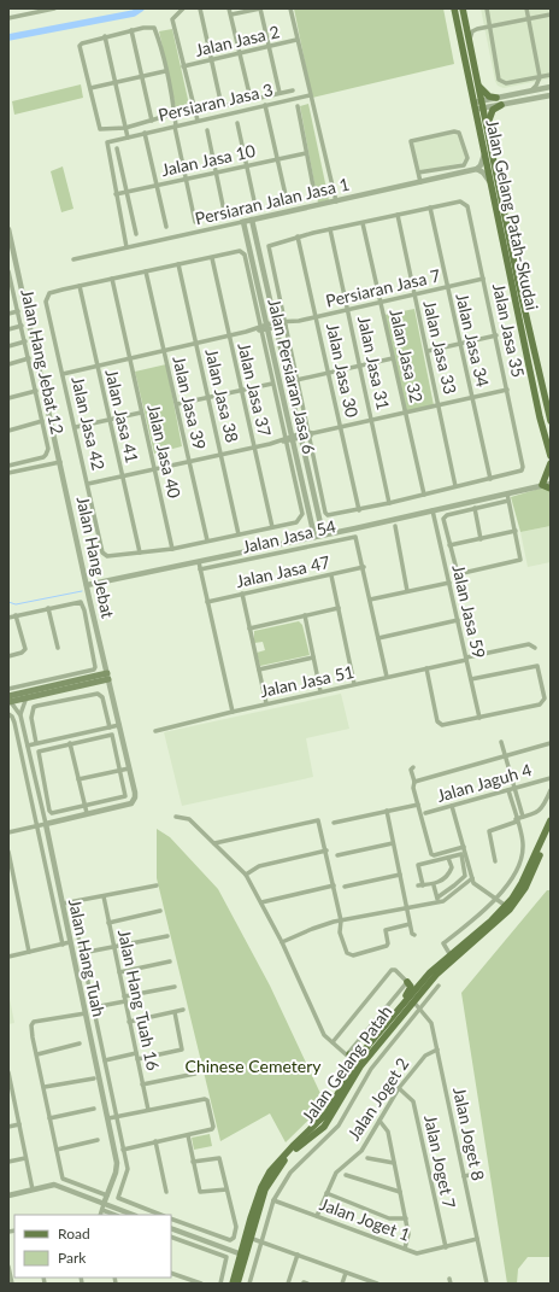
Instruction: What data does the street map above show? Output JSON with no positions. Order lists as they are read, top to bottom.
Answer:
{
  "streets": {
    "main road": ["Jalan Gelang Patah-Skudai", "Jalan Gelang Patah"],
    "street": [
      "Jalan Jasa 2",
      "Persiaran Jasa 3",
      "Jalan Jasa 10",
      "Persiaran Jalan Jasa 1",
      "Persiaran Jasa 7",
      "Jalan Jasa 35",
      "Jalan Jasa 34",
      "Jalan Jasa 33",
      "Jalan Jasa 32",
      "Jalan Hang Jebat 12",
      "Jalan Jasa 31",
      "Jalan Jasa 30",
      "Jalan Persiaran Jasa 6",
      "Jalan Jasa 37",
      "Jalan Jasa 38",
      "Jalan Jasa 39",
      "Jalan Jasa 41",
      "Jalan Jasa 42",
      "Jalan Jasa 40",
      "Jalan Jasa 54",
      "Jalan Hang Jebat",
      "Jalan Jasa 47",
      "Jalan Jasa 59",
      "Jalan Jasa 51",
      "Jalan Jaguh 4",
      "Jalan Hang Tuah",
      "Jalan Hang Tuah 16",
      "Jalan Joget 2",
      "Jalan Joget 8",
      "Jalan Joget 7",
      "Jalan Joget 1"
    ]
  },
  "crossings": [
    ["Persiaran Jasa 3", "Jalan Jasa 10"],
    ["Persiaran Jalan Jasa 1", "Jalan Persiaran Jasa 6"],
    ["Persiaran Jasa 7", "Jalan Jasa 35"],
    ["Persiaran Jasa 7", "Jalan Jasa 34"],
    ["Persiaran Jasa 7", "Jalan Jasa 33"],
    ["Persiaran Jasa 7", "Jalan Jasa 32"],
    ["Persiaran Jasa 7", "Jalan Jasa 31"],
    ["Persiaran Jasa 7", "Jalan Jasa 30"],
    ["Persiaran Jasa 7", "Jalan Persiaran Jasa 6"],
    ["Jalan Jasa 35", "Jalan Jasa 34"],
    ["Jalan Jasa 37", "Jalan Jasa 42"],
    ["Jalan Jasa 38", "Jalan Jasa 42"],
    ["Jalan Jasa 39", "Jalan Jasa 42"],
    ["Jalan Jasa 41", "Jalan Jasa 42"],
    ["Jalan Jasa 42", "Jalan Jasa 40"],
    ["Jalan Jasa 54", "Jalan Jasa 47"],
    ["Jalan Jasa 54", "Jalan Jasa 51"],
    ["Jalan Hang Jebat", "Jalan Hang Tuah"],
    ["Jalan Jasa 59", "Jalan Jasa 51"],
    ["Jalan Gelang Patah", "Jalan Joget 8"],
    ["Jalan Joget 2", "Jalan Joget 8"],
    ["Jalan Joget 2", "Jalan Joget 7"],
    ["Jalan Joget 2", "Jalan Joget 1"],
    ["Jalan Joget 8", "Jalan Joget 1"],
    ["Jalan Joget 7", "Jalan Joget 1"]
  ],
  "parks": ["Chinese Cemetery"],
  "legend": ["Road", "Park"]
}
